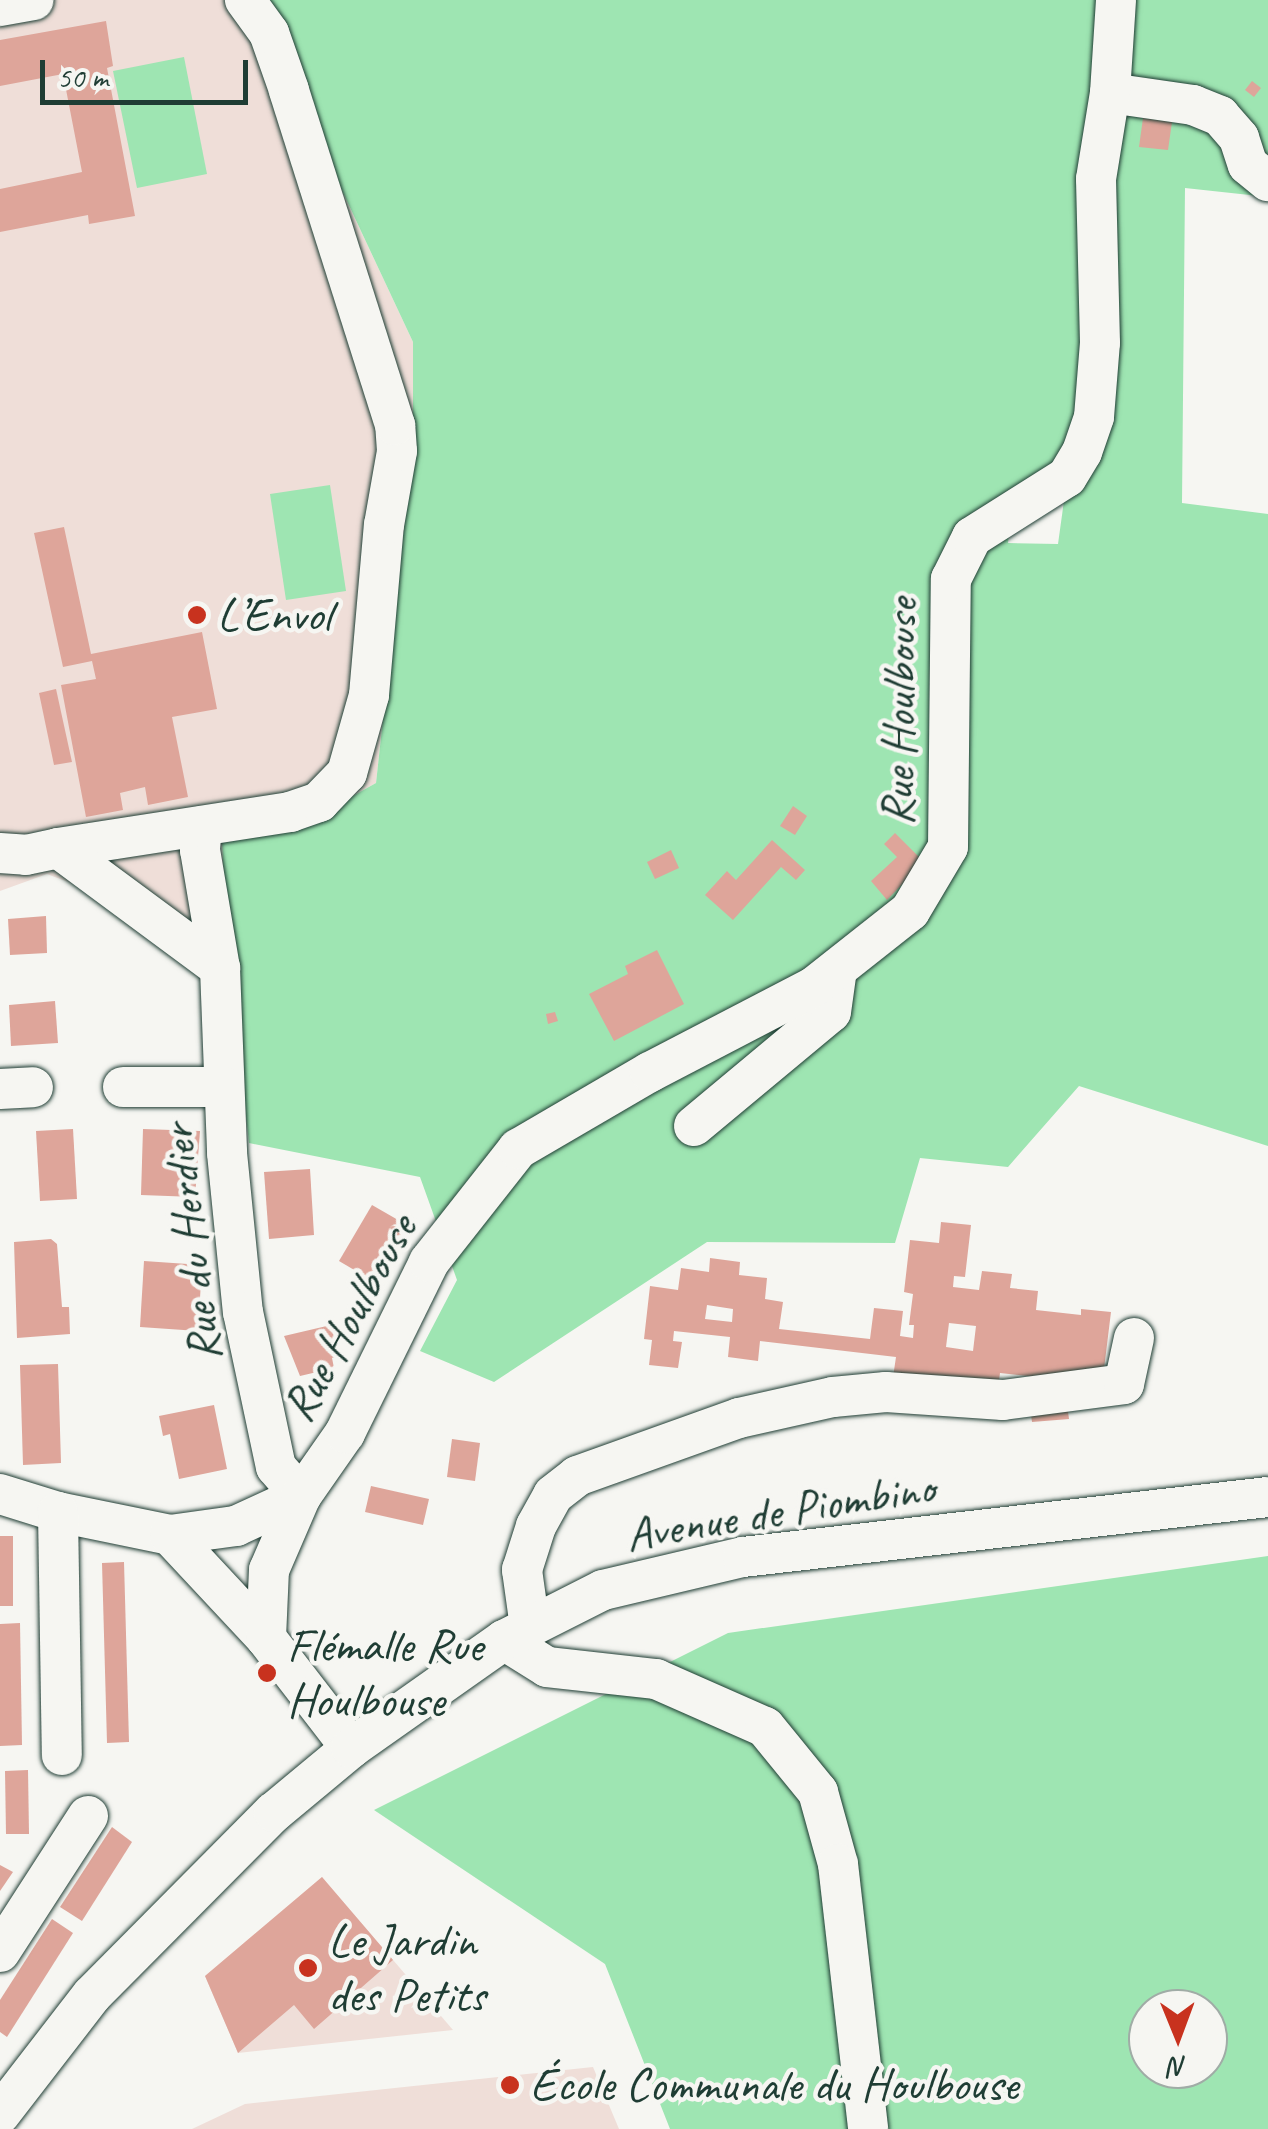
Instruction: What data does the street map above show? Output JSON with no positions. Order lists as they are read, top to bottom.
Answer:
{
  "streets": {
    "street": ["Rue Houlbouse", "Rue du Herdier", "Avenue de Piombino"]
  },
  "crossings": [
    ["Rue Houlbouse", "Rue du Herdier"]
  ],
  "places": [
    "L’Envol",
    "Flémalle Rue Houlbouse",
    "Le Jardin des Petits",
    "École Communale du Houlbouse"
  ],
  "scale_bar": "50 m",
  "north": "bottom"
}
